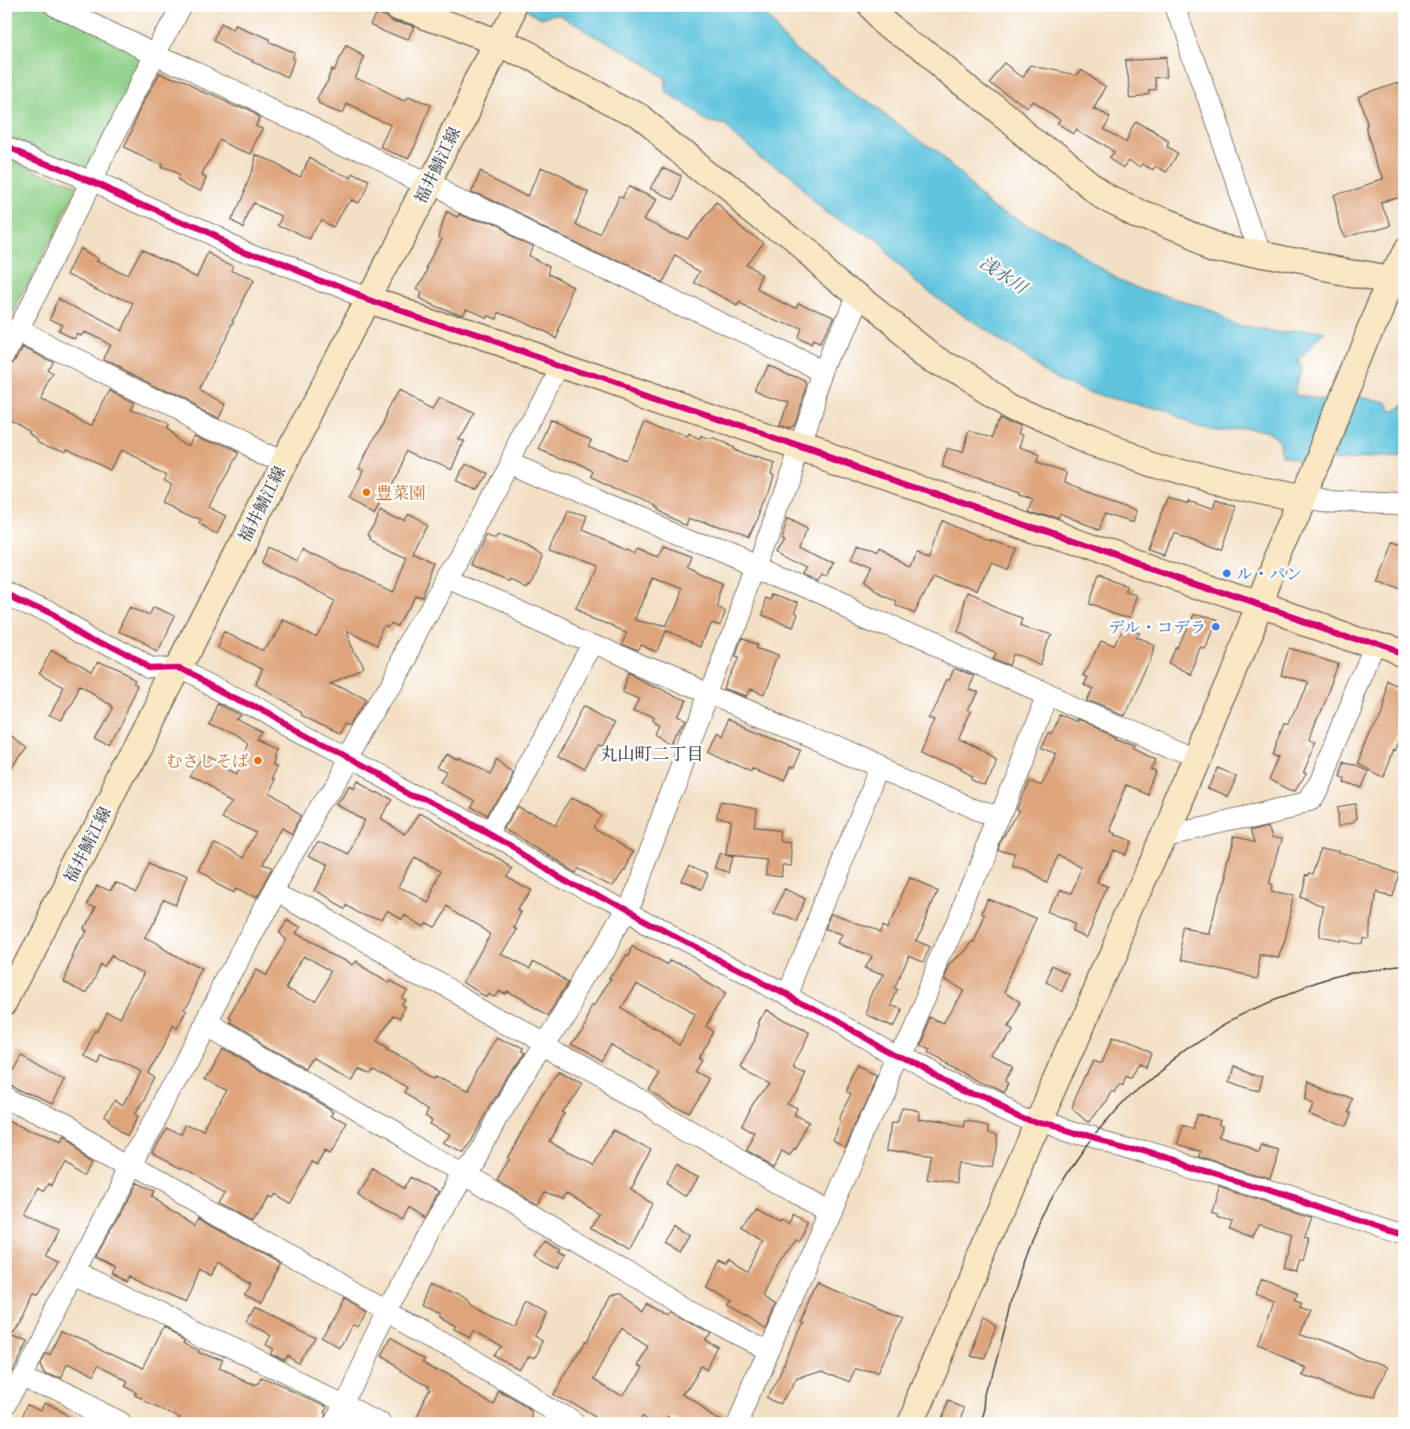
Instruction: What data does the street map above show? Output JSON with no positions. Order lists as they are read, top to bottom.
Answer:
{
  "streets": {
    "street": ["福井鯖江線"]
  },
  "districts": ["丸山町二丁目"],
  "water": ["浅水川"],
  "places": [
    "豊菜園",
    "ル・パン",
    "デル・コデラ",
    "むさしそば"
  ]
}
